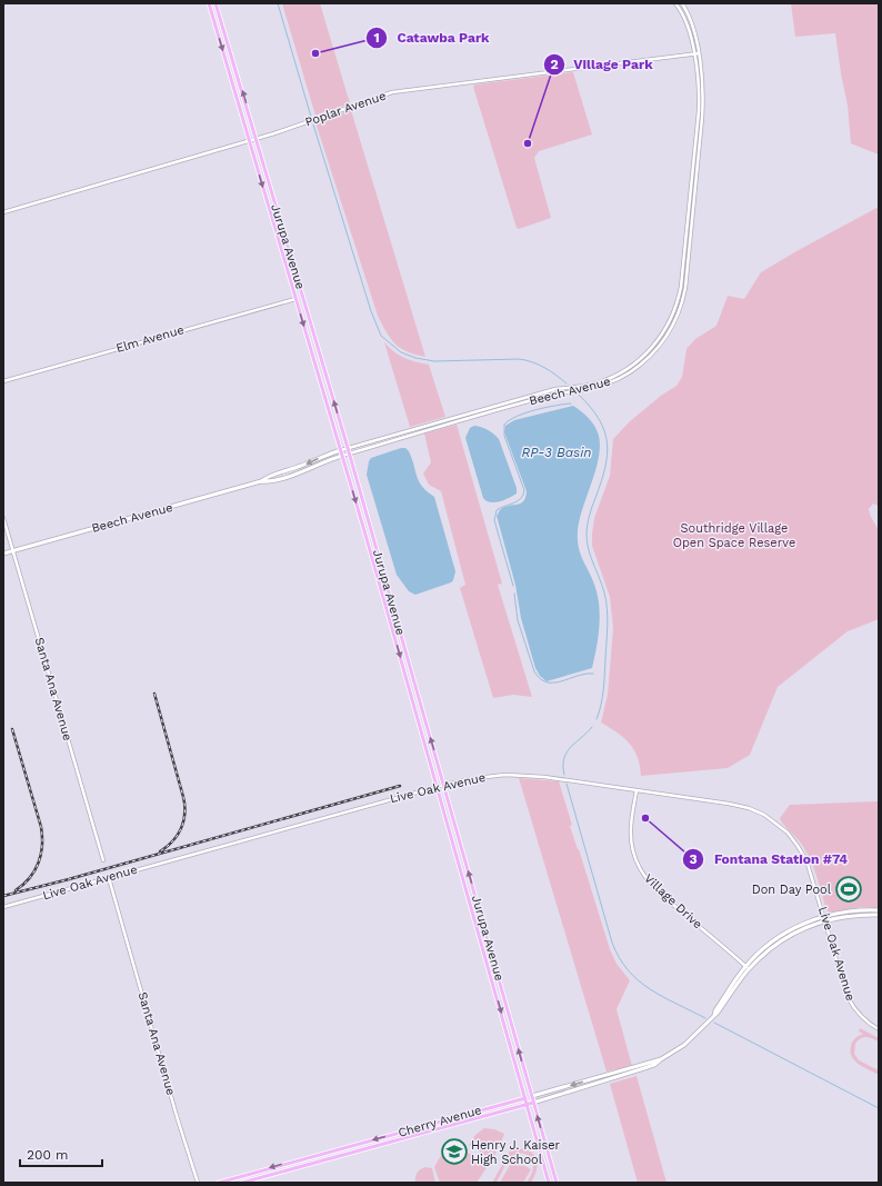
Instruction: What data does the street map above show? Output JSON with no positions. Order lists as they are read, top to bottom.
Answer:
{
  "streets": {
    "main road": ["Jurupa Avenue", "Beech Avenue", "Cherry Avenue"],
    "street": [
      "Poplar Avenue",
      "Elm Avenue",
      "Santa Ana Avenue",
      "Live Oak Avenue",
      "Village Drive"
    ]
  },
  "crossings": [
    ["Poplar Avenue", "Jurupa Avenue"],
    ["Poplar Avenue", "Beech Avenue"],
    ["Jurupa Avenue", "Elm Avenue"],
    ["Jurupa Avenue", "Beech Avenue"],
    ["Jurupa Avenue", "Live Oak Avenue"],
    ["Jurupa Avenue", "Cherry Avenue"],
    ["Beech Avenue", "Santa Ana Avenue"],
    ["Santa Ana Avenue", "Live Oak Avenue"],
    ["Live Oak Avenue", "Village Drive"],
    ["Live Oak Avenue", "Cherry Avenue"],
    ["Village Drive", "Cherry Avenue"]
  ],
  "water": ["RP-3 Basin"],
  "parks": ["Southridge Village Open Space Reserve"],
  "places": {
    "other": ["Catawba Park", "Village Park", "Fontana Station #74"],
    "sports": ["Don Day Pool"],
    "school or university": ["Henry J. Kaiser High School"]
  },
  "scale_bar": "200 m"
}
